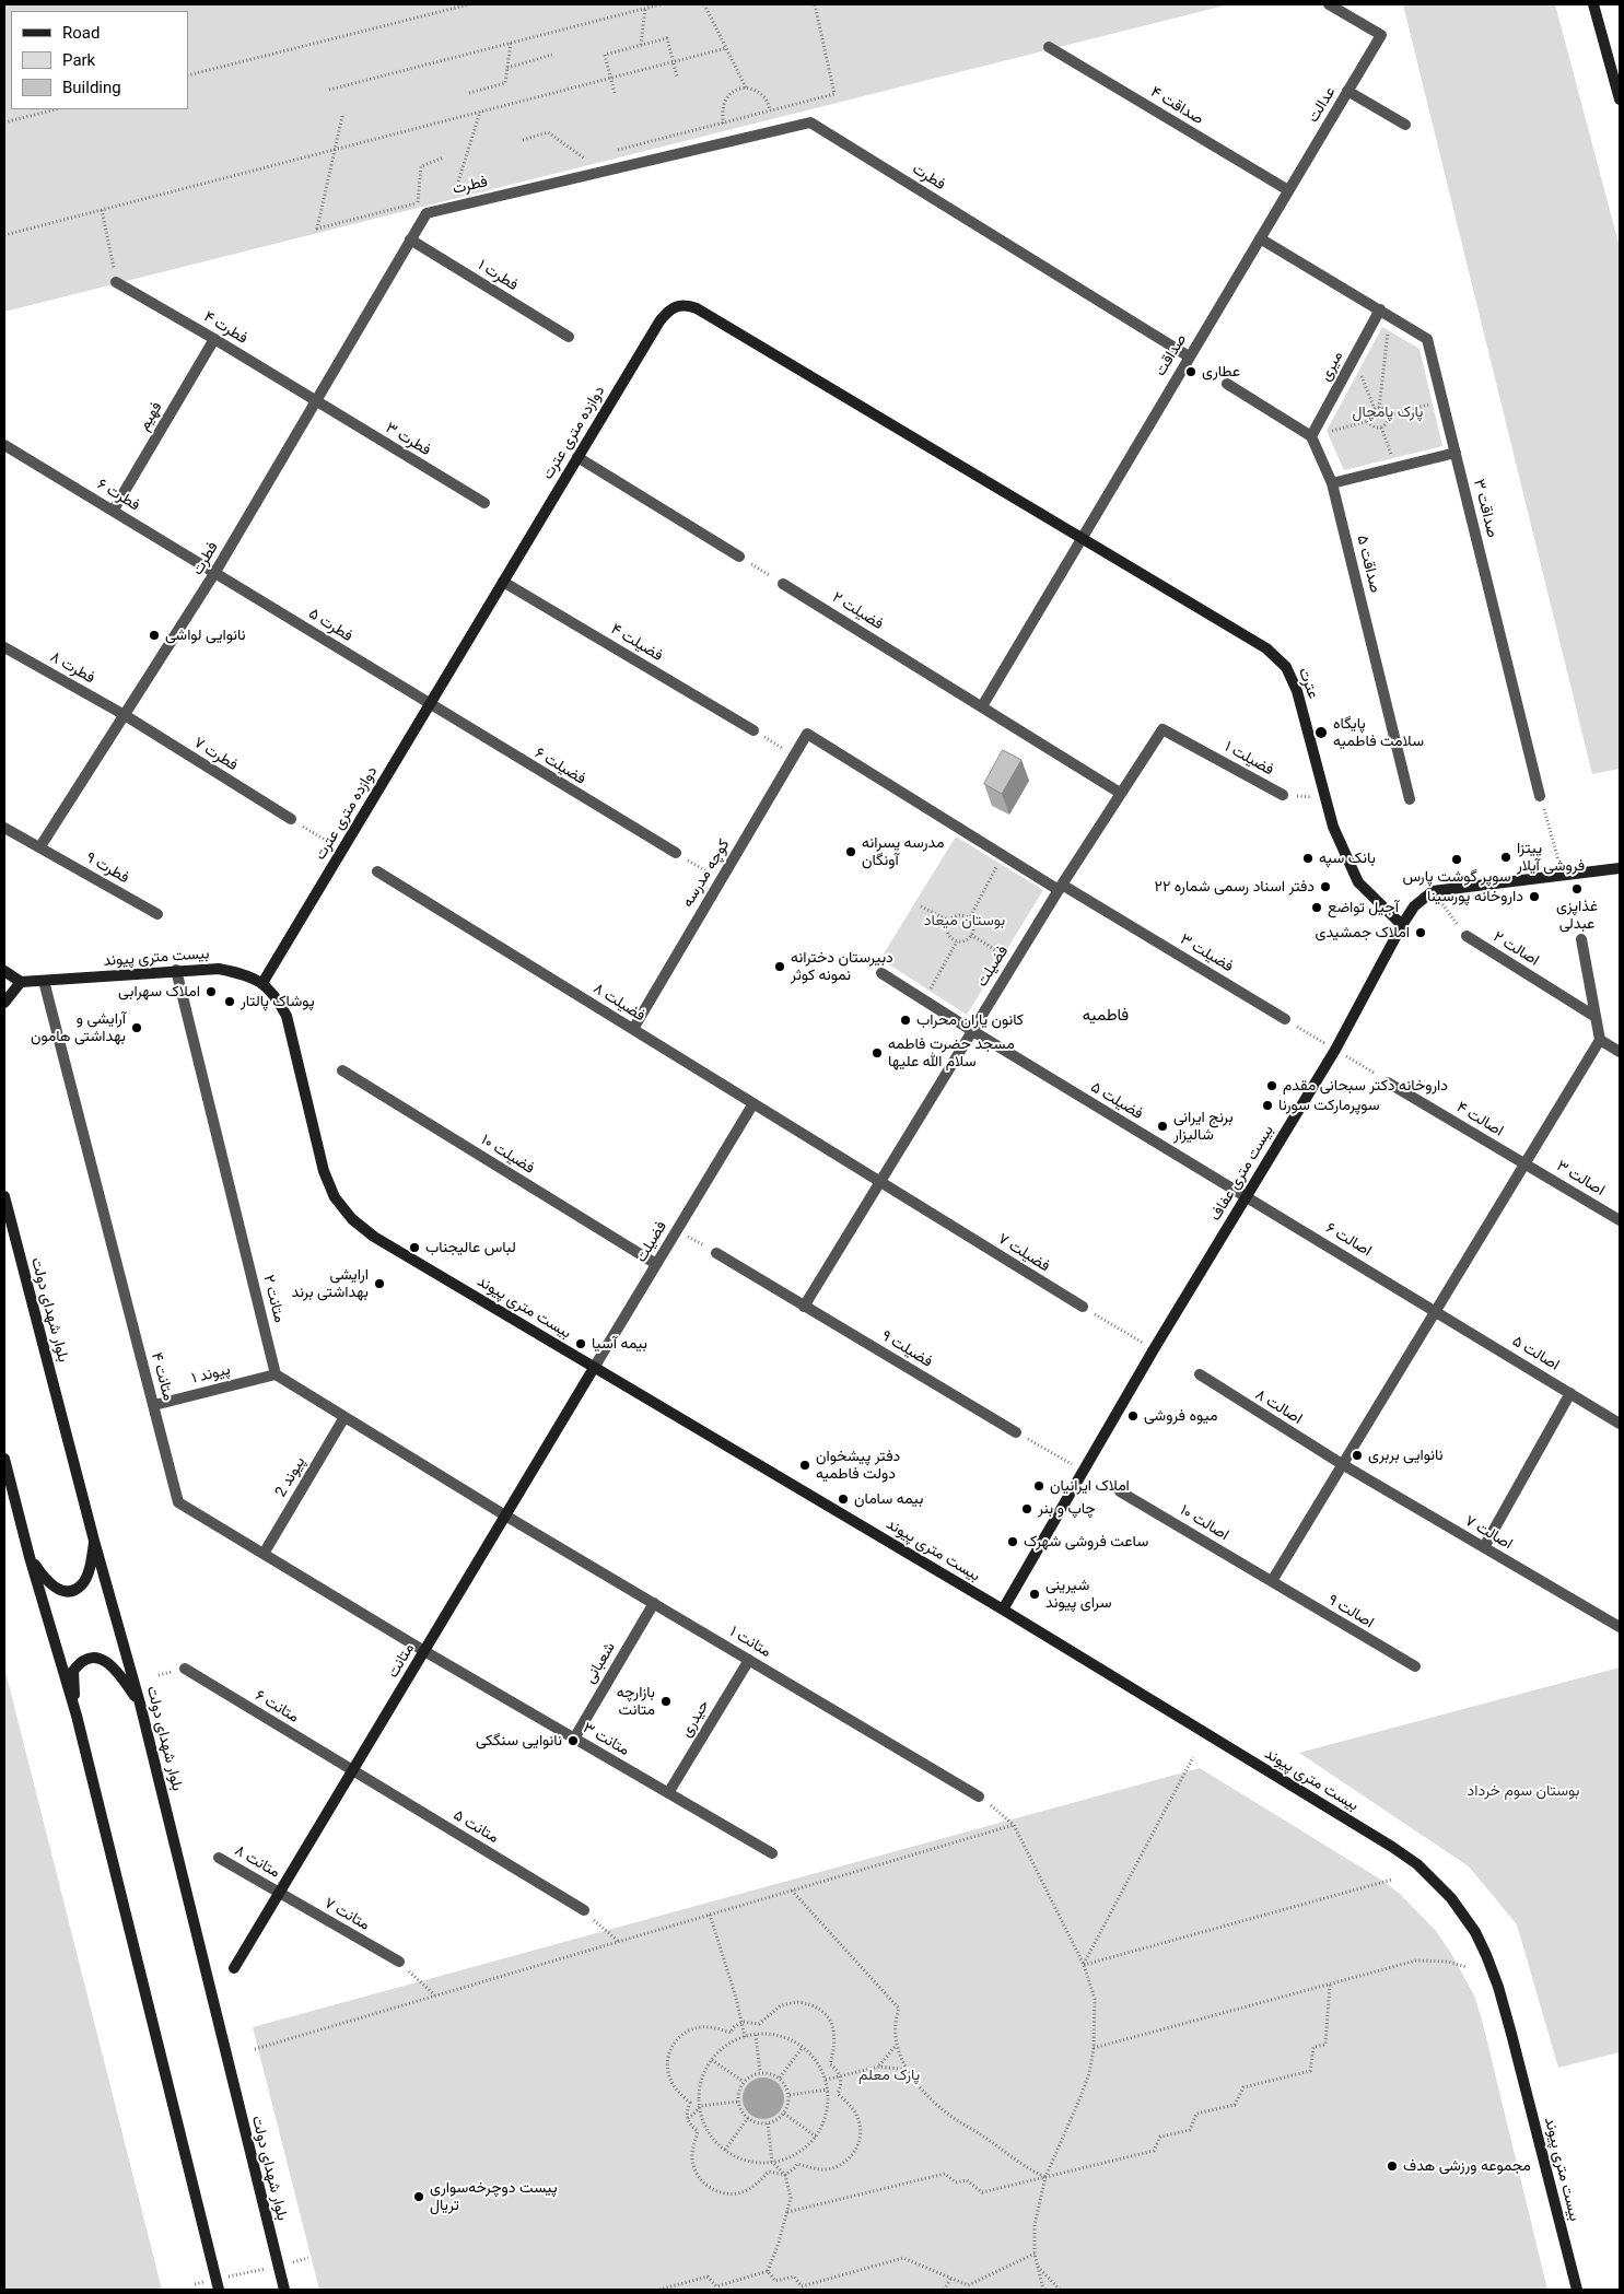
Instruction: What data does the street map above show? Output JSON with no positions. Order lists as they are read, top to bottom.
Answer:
{
  "streets": {
    "street": [
      "عدالت",
      "صداقت ۴",
      "فطرت",
      "فطرت ۱",
      "فطرت ۴",
      "صداقت",
      "میری",
      "فهیم",
      "دوازده متری عترت",
      "فطرت ۳",
      "فطرت ۶",
      "صداقت ۳",
      "صداقت ۵",
      "فضیلت ۲",
      "فطرت ۵",
      "فضیلت ۴",
      "فطرت ۸",
      "عترت",
      "فطرت ۷",
      "فضیلت ۱",
      "فضیلت ۶",
      "فطرت ۹",
      "کوچه مدرسه",
      "اصالت ۲",
      "فضیلت ۳",
      "بیست متری پیوند",
      "فضیلت",
      "فضیلت ۸",
      "فضیلت ۵",
      "اصالت ۴",
      "فضیلت ۱۰",
      "بیست متری عفاف",
      "اصالت ۳",
      "اصالت ۶",
      "فضیلت ۷",
      "متانت ۲",
      "بلوار شهدای دولت",
      "فضیلت ۹",
      "اصالت ۵",
      "پیوند ۱",
      "متانت ۴",
      "اصالت ۸",
      "پیوند 2",
      "اصالت ۱۰",
      "اصالت ۷",
      "اصالت ۹",
      "متانت ۱",
      "متانت",
      "شعبانی",
      "متانت ۶",
      "حیدری",
      "متانت ۳",
      "متانت ۵",
      "متانت ۸",
      "متانت ۷"
    ]
  },
  "crossings": [
    ["عدالت", "صداقت ۴"],
    ["عدالت", "صداقت"],
    ["صداقت ۴", "صداقت"],
    ["فطرت", "فطرت ۱"],
    ["فطرت", "فطرت ۴"],
    ["فطرت", "صداقت"],
    ["فطرت", "فطرت ۳"],
    ["فطرت", "فطرت ۶"],
    ["فطرت", "فطرت ۵"],
    ["فطرت", "فطرت ۸"],
    ["فطرت", "فطرت ۷"],
    ["فطرت", "فطرت ۹"],
    ["فطرت ۴", "فهیم"],
    ["فطرت ۴", "فطرت ۳"],
    ["صداقت", "دوازده متری عترت"],
    ["صداقت", "صداقت ۳"],
    ["صداقت", "عترت"],
    ["میری", "صداقت ۳"],
    ["میری", "صداقت ۵"],
    ["فهیم", "فطرت ۶"],
    ["دوازده متری عترت", "فطرت ۵"],
    ["دوازده متری عترت", "فضیلت ۴"],
    ["دوازده متری عترت", "عترت"],
    ["دوازده متری عترت", "فضیلت ۶"],
    ["دوازده متری عترت", "بیست متری پیوند"],
    ["فطرت ۶", "فطرت ۵"],
    ["فضیلت ۲", "فضیلت"],
    ["فطرت ۵", "فضیلت ۶"],
    ["فطرت ۸", "فطرت ۷"],
    ["عترت", "فضیلت ۱"],
    ["عترت", "بیست متری عفاف"],
    ["فضیلت ۱", "فضیلت"],
    ["کوچه مدرسه", "فضیلت ۳"],
    ["کوچه مدرسه", "فضیلت ۸"],
    ["فضیلت ۳", "فضیلت"],
    ["بیست متری پیوند", "فضیلت"],
    ["بیست متری پیوند", "بیست متری عفاف"],
    ["بیست متری پیوند", "متانت ۲"],
    ["بیست متری پیوند", "متانت ۴"],
    ["بیست متری پیوند", "متانت"],
    ["فضیلت", "فضیلت ۸"],
    ["فضیلت", "فضیلت ۵"],
    ["فضیلت", "فضیلت ۱۰"],
    ["فضیلت", "فضیلت ۷"],
    ["فضیلت", "فضیلت ۹"],
    ["فضیلت", "متانت"],
    ["فضیلت ۸", "فضیلت ۷"],
    ["فضیلت ۵", "بیست متری عفاف"],
    ["فضیلت ۵", "اصالت ۶"],
    ["اصالت ۴", "اصالت ۳"],
    ["بیست متری عفاف", "اصالت ۶"],
    ["اصالت ۶", "اصالت ۵"],
    ["متانت ۲", "پیوند ۱"],
    ["پیوند ۱", "متانت ۴"],
    ["متانت ۴", "پیوند 2"],
    ["متانت ۴", "متانت"],
    ["متانت ۴", "متانت ۳"],
    ["اصالت ۸", "اصالت ۷"],
    ["اصالت ۱۰", "اصالت ۹"],
    ["متانت ۱", "متانت"],
    ["متانت ۱", "شعبانی"],
    ["متانت ۱", "حیدری"],
    ["متانت", "متانت ۶"],
    ["متانت", "متانت ۳"],
    ["متانت", "متانت ۵"],
    ["متانت", "متانت ۸"],
    ["متانت", "متانت ۷"],
    ["شعبانی", "متانت ۳"],
    ["متانت ۶", "متانت ۵"],
    ["حیدری", "متانت ۳"],
    ["متانت ۸", "متانت ۷"]
  ],
  "districts": ["فاطمیه"],
  "parks": [
    "پارک پامچال",
    "بوستان میعاد",
    "بوستان سوم خرداد",
    "پارک معلم"
  ],
  "places": [
    "عطاری",
    "نانوایی لواشی",
    "پایگاه سلامت فاطمیه",
    "مدرسه پسرانه آونگان",
    "پیتزا فروشی آیلار",
    "بانک سپه",
    "سوپر گوشت پارس",
    "دفتر اسناد رسمی شماره ۲۲",
    "غذاپزی عبدلی",
    "داروخانه پورسینا",
    "آجیل تواضع",
    "املاک جمشیدی",
    "دبیرستان دخترانه نمونه کوثر",
    "املاک سهرابی",
    "پوشاک پالتار",
    "کانون یاران محراب",
    "آرایشی و بهداشتی هامون",
    "مسجد حضرت فاطمه سلام الله علیها",
    "داروخانه دکتر سبحانی مقدم",
    "سوپرمارکت سورنا",
    "برنج ایرانی شالیزار",
    "لباس عالیجناب",
    "ارایشی بهداشتی برند",
    "بیمه آسیا",
    "میوه فروشی",
    "نانوایی بربری",
    "دفتر پیشخوان دولت فاطمیه",
    "املاک ایرانیان",
    "بیمه سامان",
    "چاپ و بنر",
    "ساعت فروشی شهرک",
    "شیرینی سرای پیوند",
    "بازارچه متانت",
    "نانوایی سنگکی",
    "مجموعه ورزشی هدف",
    "پیست دوچرخه‌سواری تریال"
  ],
  "legend": ["Road", "Park", "Building"]
}
